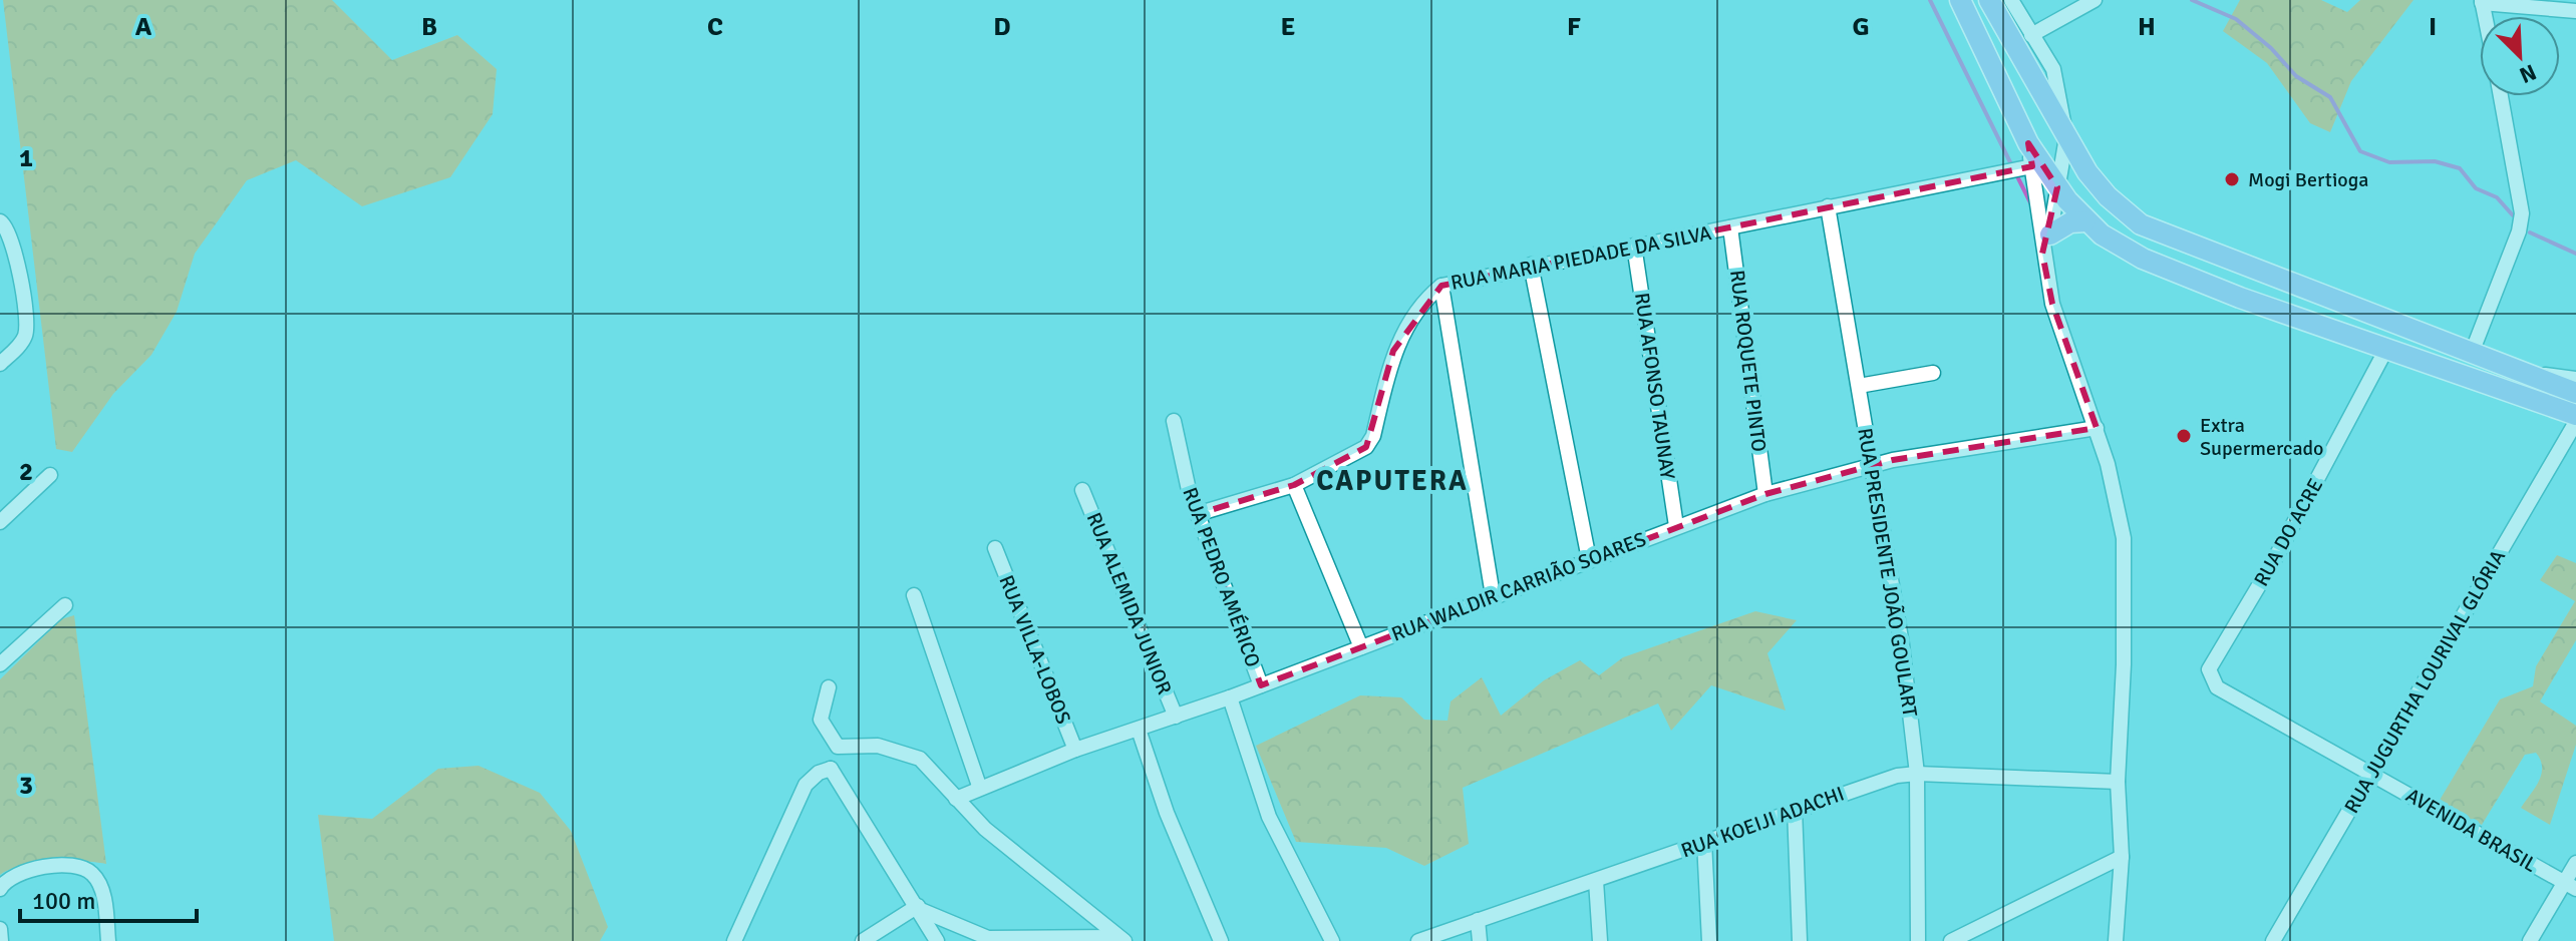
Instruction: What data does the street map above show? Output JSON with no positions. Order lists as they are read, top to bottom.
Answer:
{
  "streets": {
    "street": [
      "RUA MARIA PIEDADE DA SILVA",
      "RUA ROQUETE PINTO",
      "RUA AFONSO TAUNAY",
      "RUA DO ACRE",
      "RUA PRESIDENTE JOÃO GOULART",
      "RUA PEDRO AMÉRICO",
      "RUA WALDIR CARRIÃO SOARES",
      "RUA ALEMIDA JUNIOR",
      "RUA VILLA-LOBOS",
      "RUA JUGURTHA LOURIVAL GLÓRIA",
      "RUA KOEIJI ADACHI",
      "AVENIDA BRASIL"
    ]
  },
  "crossings": [
    ["RUA MARIA PIEDADE DA SILVA", "RUA ROQUETE PINTO"],
    ["RUA MARIA PIEDADE DA SILVA", "RUA AFONSO TAUNAY"],
    ["RUA MARIA PIEDADE DA SILVA", "RUA PRESIDENTE JOÃO GOULART"],
    ["RUA MARIA PIEDADE DA SILVA", "RUA PEDRO AMÉRICO"],
    ["RUA ROQUETE PINTO", "RUA WALDIR CARRIÃO SOARES"],
    ["RUA AFONSO TAUNAY", "RUA WALDIR CARRIÃO SOARES"],
    ["RUA DO ACRE", "AVENIDA BRASIL"],
    ["RUA PRESIDENTE JOÃO GOULART", "RUA WALDIR CARRIÃO SOARES"],
    ["RUA PRESIDENTE JOÃO GOULART", "RUA KOEIJI ADACHI"],
    ["RUA PEDRO AMÉRICO", "RUA WALDIR CARRIÃO SOARES"],
    ["RUA WALDIR CARRIÃO SOARES", "RUA ALEMIDA JUNIOR"],
    ["RUA WALDIR CARRIÃO SOARES", "RUA VILLA-LOBOS"],
    ["RUA JUGURTHA LOURIVAL GLÓRIA", "AVENIDA BRASIL"]
  ],
  "districts": ["CAPUTERA"],
  "places": ["Mogi Bertioga", "Extra Supermercado"],
  "scale_bar": "100 m",
  "north": "bottom right",
  "grid": {
    "columns": [
      "A",
      "B",
      "C",
      "D",
      "E",
      "F",
      "G",
      "H",
      "I"
    ],
    "rows": ["1", "2", "3"]
  }
}
